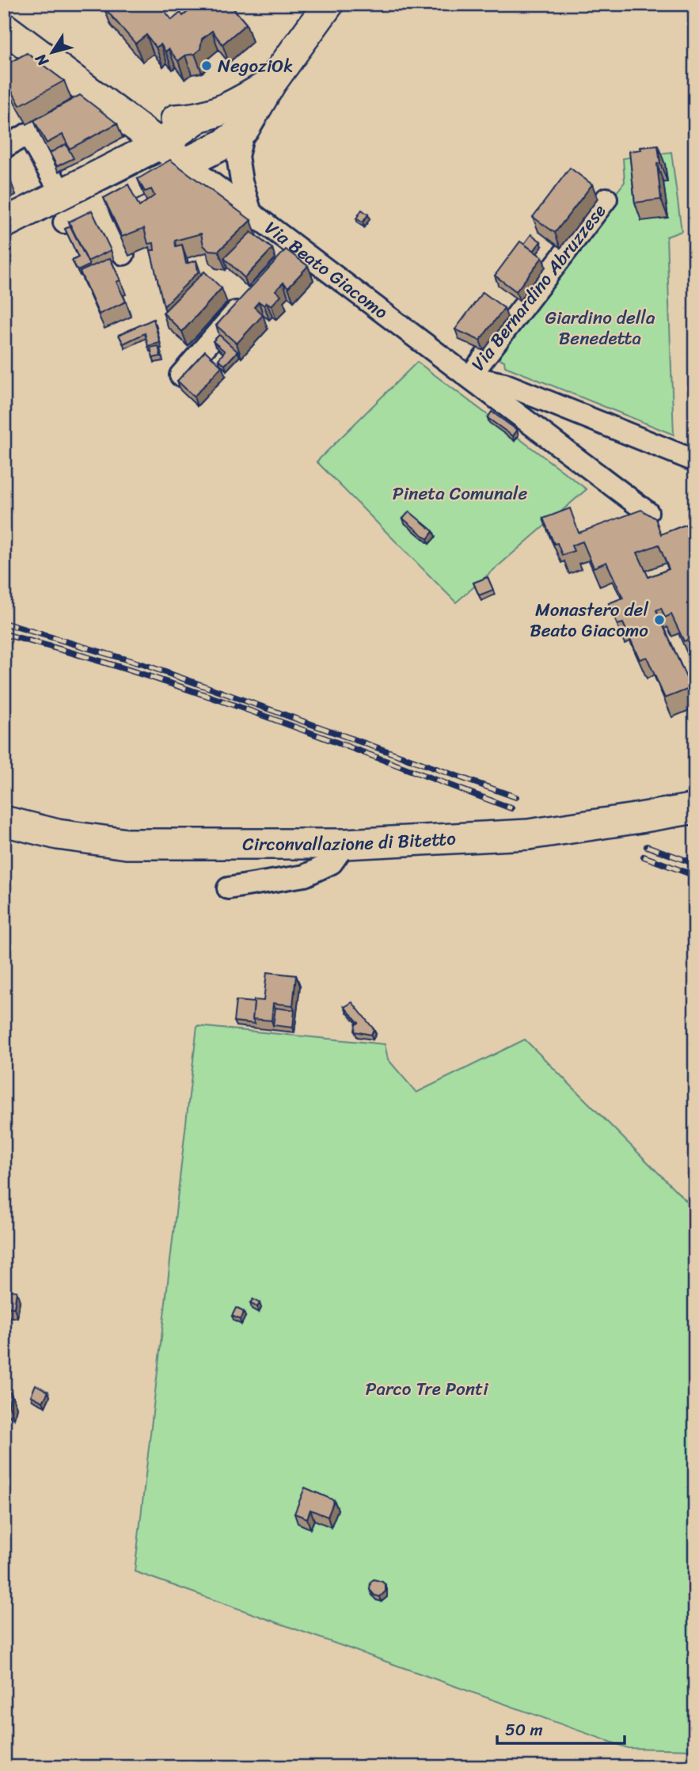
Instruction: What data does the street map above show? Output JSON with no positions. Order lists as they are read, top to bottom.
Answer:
{
  "streets": {
    "street": ["Via Beato Giacomo", "Via Bernardino Abruzzese", "Circonvallazione di Bitetto"]
  },
  "crossings": [
    ["Via Beato Giacomo", "Via Bernardino Abruzzese"]
  ],
  "parks": ["Giardino della Benedetta", "Pineta Comunale", "Parco Tre Ponti"],
  "places": ["NegoziOk", "Monastero del Beato Giacomo"],
  "scale_bar": "50 m",
  "north": "bottom left"
}
